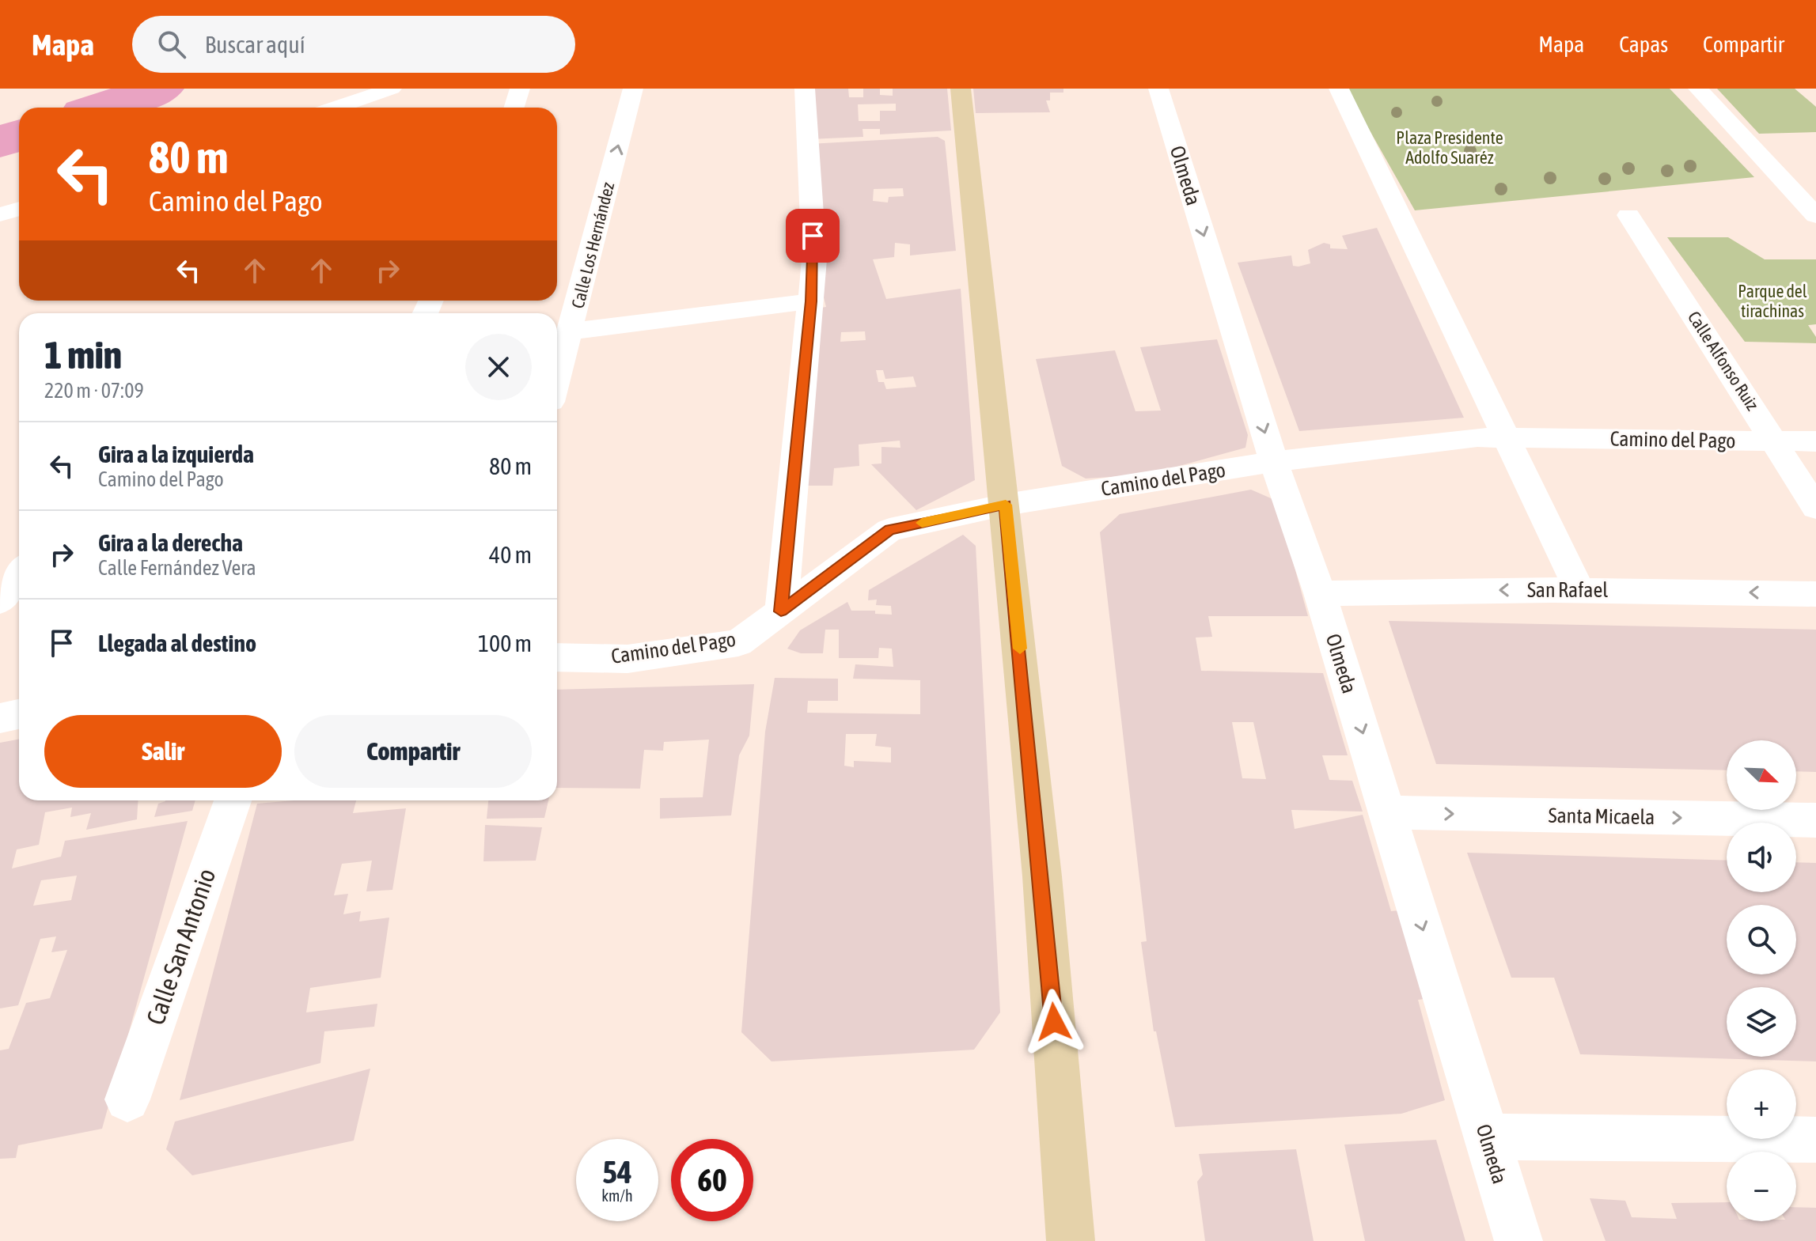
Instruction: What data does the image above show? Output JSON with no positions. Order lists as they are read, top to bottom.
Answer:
{
  "streets": {
    "street": [
      "Olmeda",
      "Calle Los Hernández",
      "Calle Alfonso Ruiz",
      "Camino del Pago",
      "San Rafael",
      "Santa Micaela",
      "Calle San Antonio"
    ]
  },
  "crossings": [
    ["Olmeda", "Camino del Pago"],
    ["Olmeda", "San Rafael"],
    ["Olmeda", "Santa Micaela"],
    ["Calle Alfonso Ruiz", "Camino del Pago"]
  ],
  "one_way": ["San Rafael", "Santa Micaela"],
  "parks": ["Plaza Presidente Adolfo Suaréz", "Parque del tirachinas"],
  "north": "bottom right",
  "page": {
    "header": "Mapa",
    "search": "Buscar aquí",
    "nav": ["Mapa", "Capas", "Compartir"],
    "turn": ["80 m", "Camino del Pago"],
    "heading": ["1 min", "220 m · 07:09"],
    "list": [
      {
        "name": "Gira a la izquierda",
        "note": "Camino del Pago",
        "value": "80 m"
      },
      {
        "name": "Gira a la derecha",
        "note": "Calle Fernández Vera",
        "value": "40 m"
      },
      {
        "name": "Llegada al destino",
        "value": "100 m"
      }
    ],
    "buttons": ["Salir", "Compartir"],
    "map_buttons": ["+", "−"],
    "speed": "54 km/h",
    "limit": "60"
  }
}
